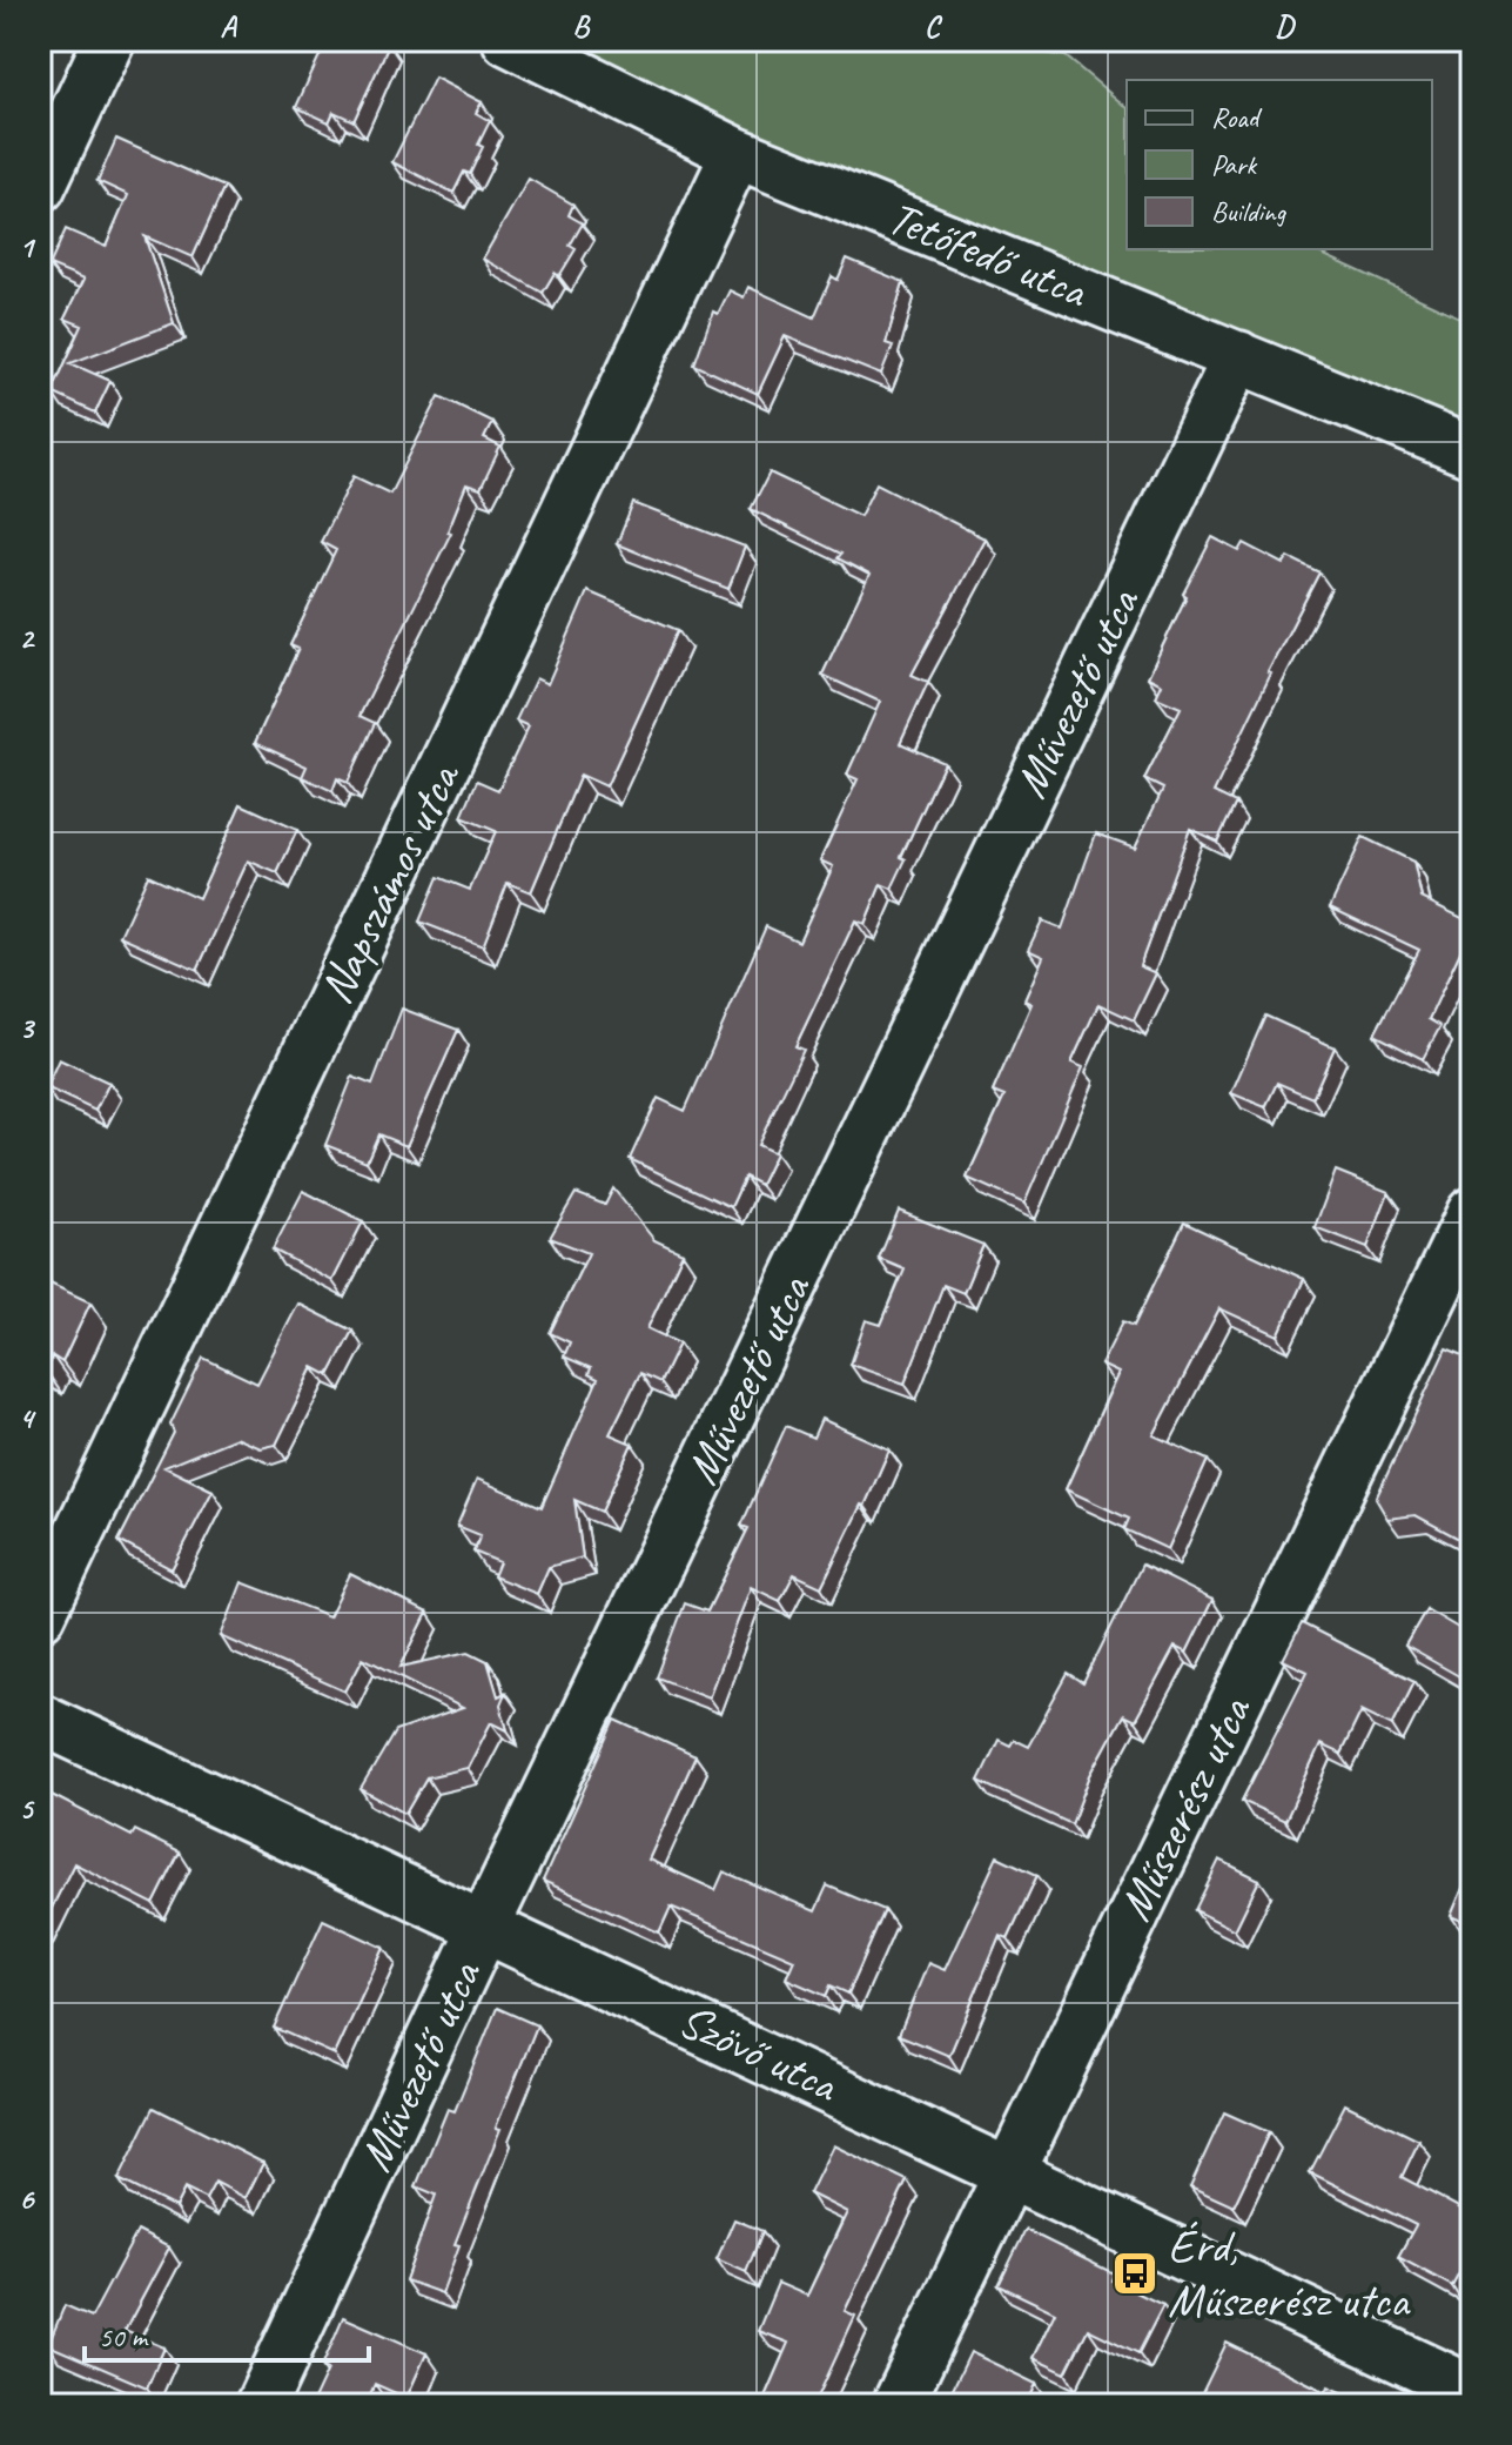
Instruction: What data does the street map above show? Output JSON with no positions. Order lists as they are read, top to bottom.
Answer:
{
  "streets": {
    "street": [
      "Tetőfedő utca",
      "Művezető utca",
      "Napszámos utca",
      "Műszerész utca",
      "Szövő utca"
    ]
  },
  "crossings": [
    ["Tetőfedő utca", "Művezető utca"],
    ["Tetőfedő utca", "Napszámos utca"],
    ["Művezető utca", "Szövő utca"],
    ["Műszerész utca", "Szövő utca"]
  ],
  "places": {
    "bus stop": ["Érd, Műszerész utca"]
  },
  "legend": ["Road", "Park", "Building"],
  "scale_bar": "50 m",
  "grid": {
    "columns": [
      "A",
      "B",
      "C",
      "D"
    ],
    "rows": [
      "1",
      "2",
      "3",
      "4",
      "5",
      "6"
    ]
  }
}
